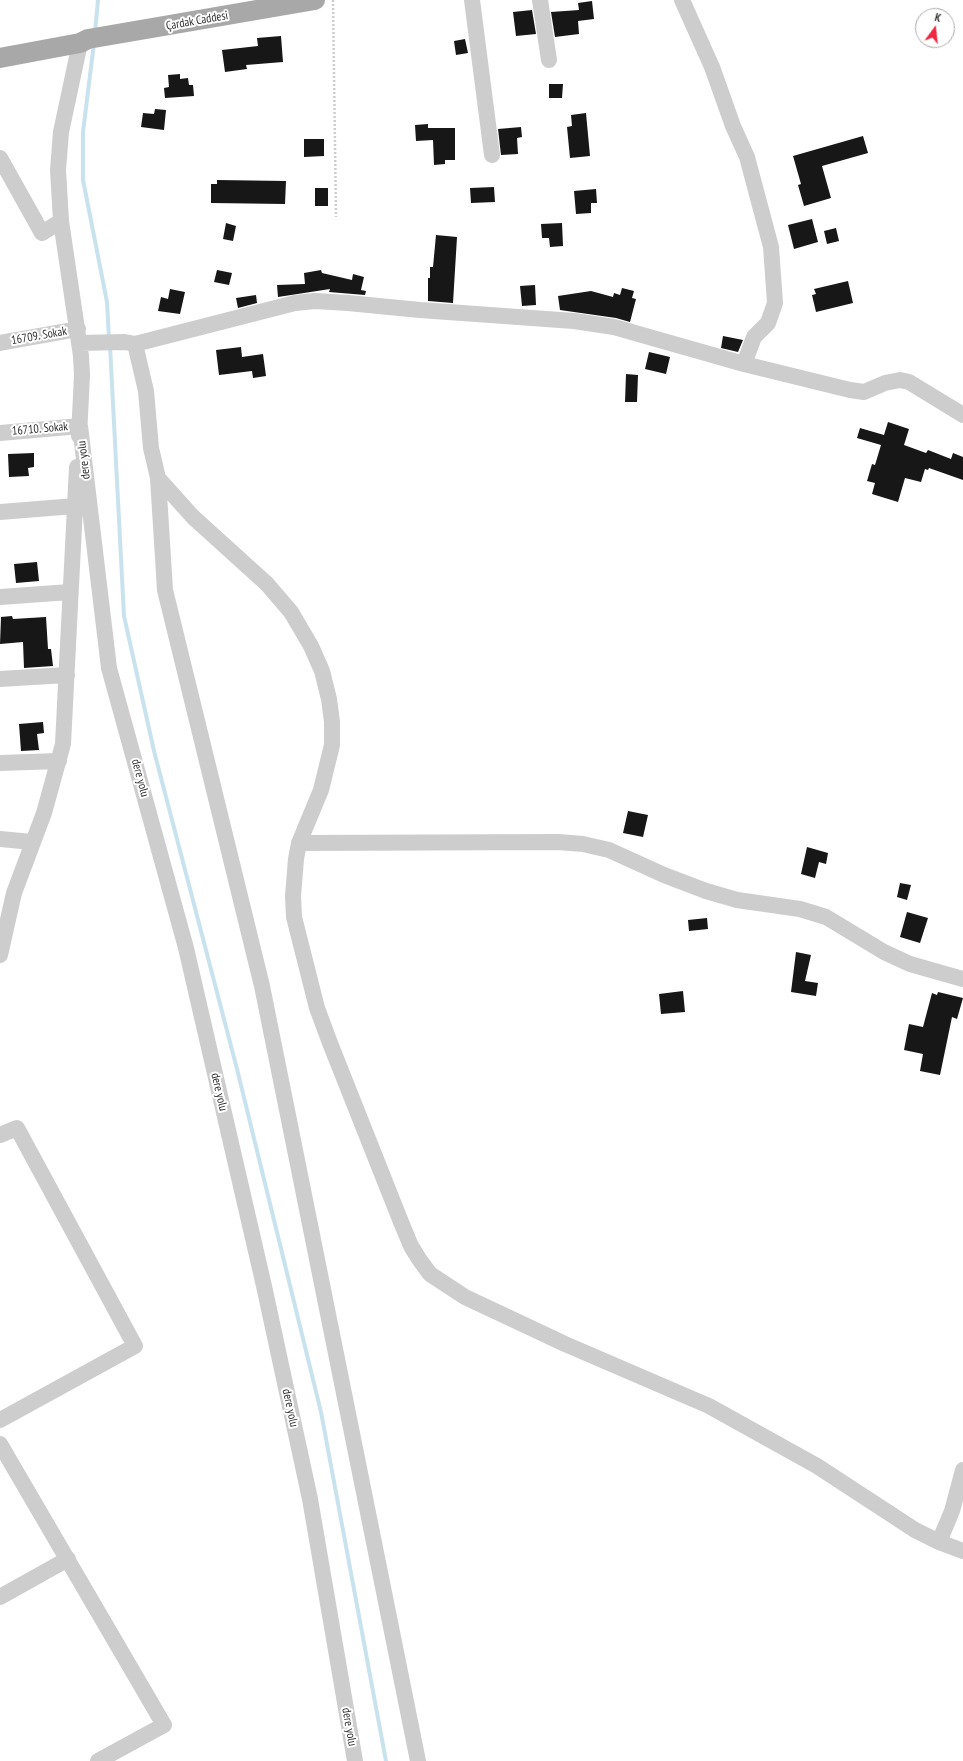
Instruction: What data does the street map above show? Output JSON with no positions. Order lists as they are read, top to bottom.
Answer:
{
  "streets": {
    "main road": ["Çardak Caddesi"],
    "street": ["16709. Sokak", "16710. Sokak", "dere yolu"]
  },
  "crossings": [
    ["16710. Sokak", "dere yolu"]
  ],
  "north": "top"
}
